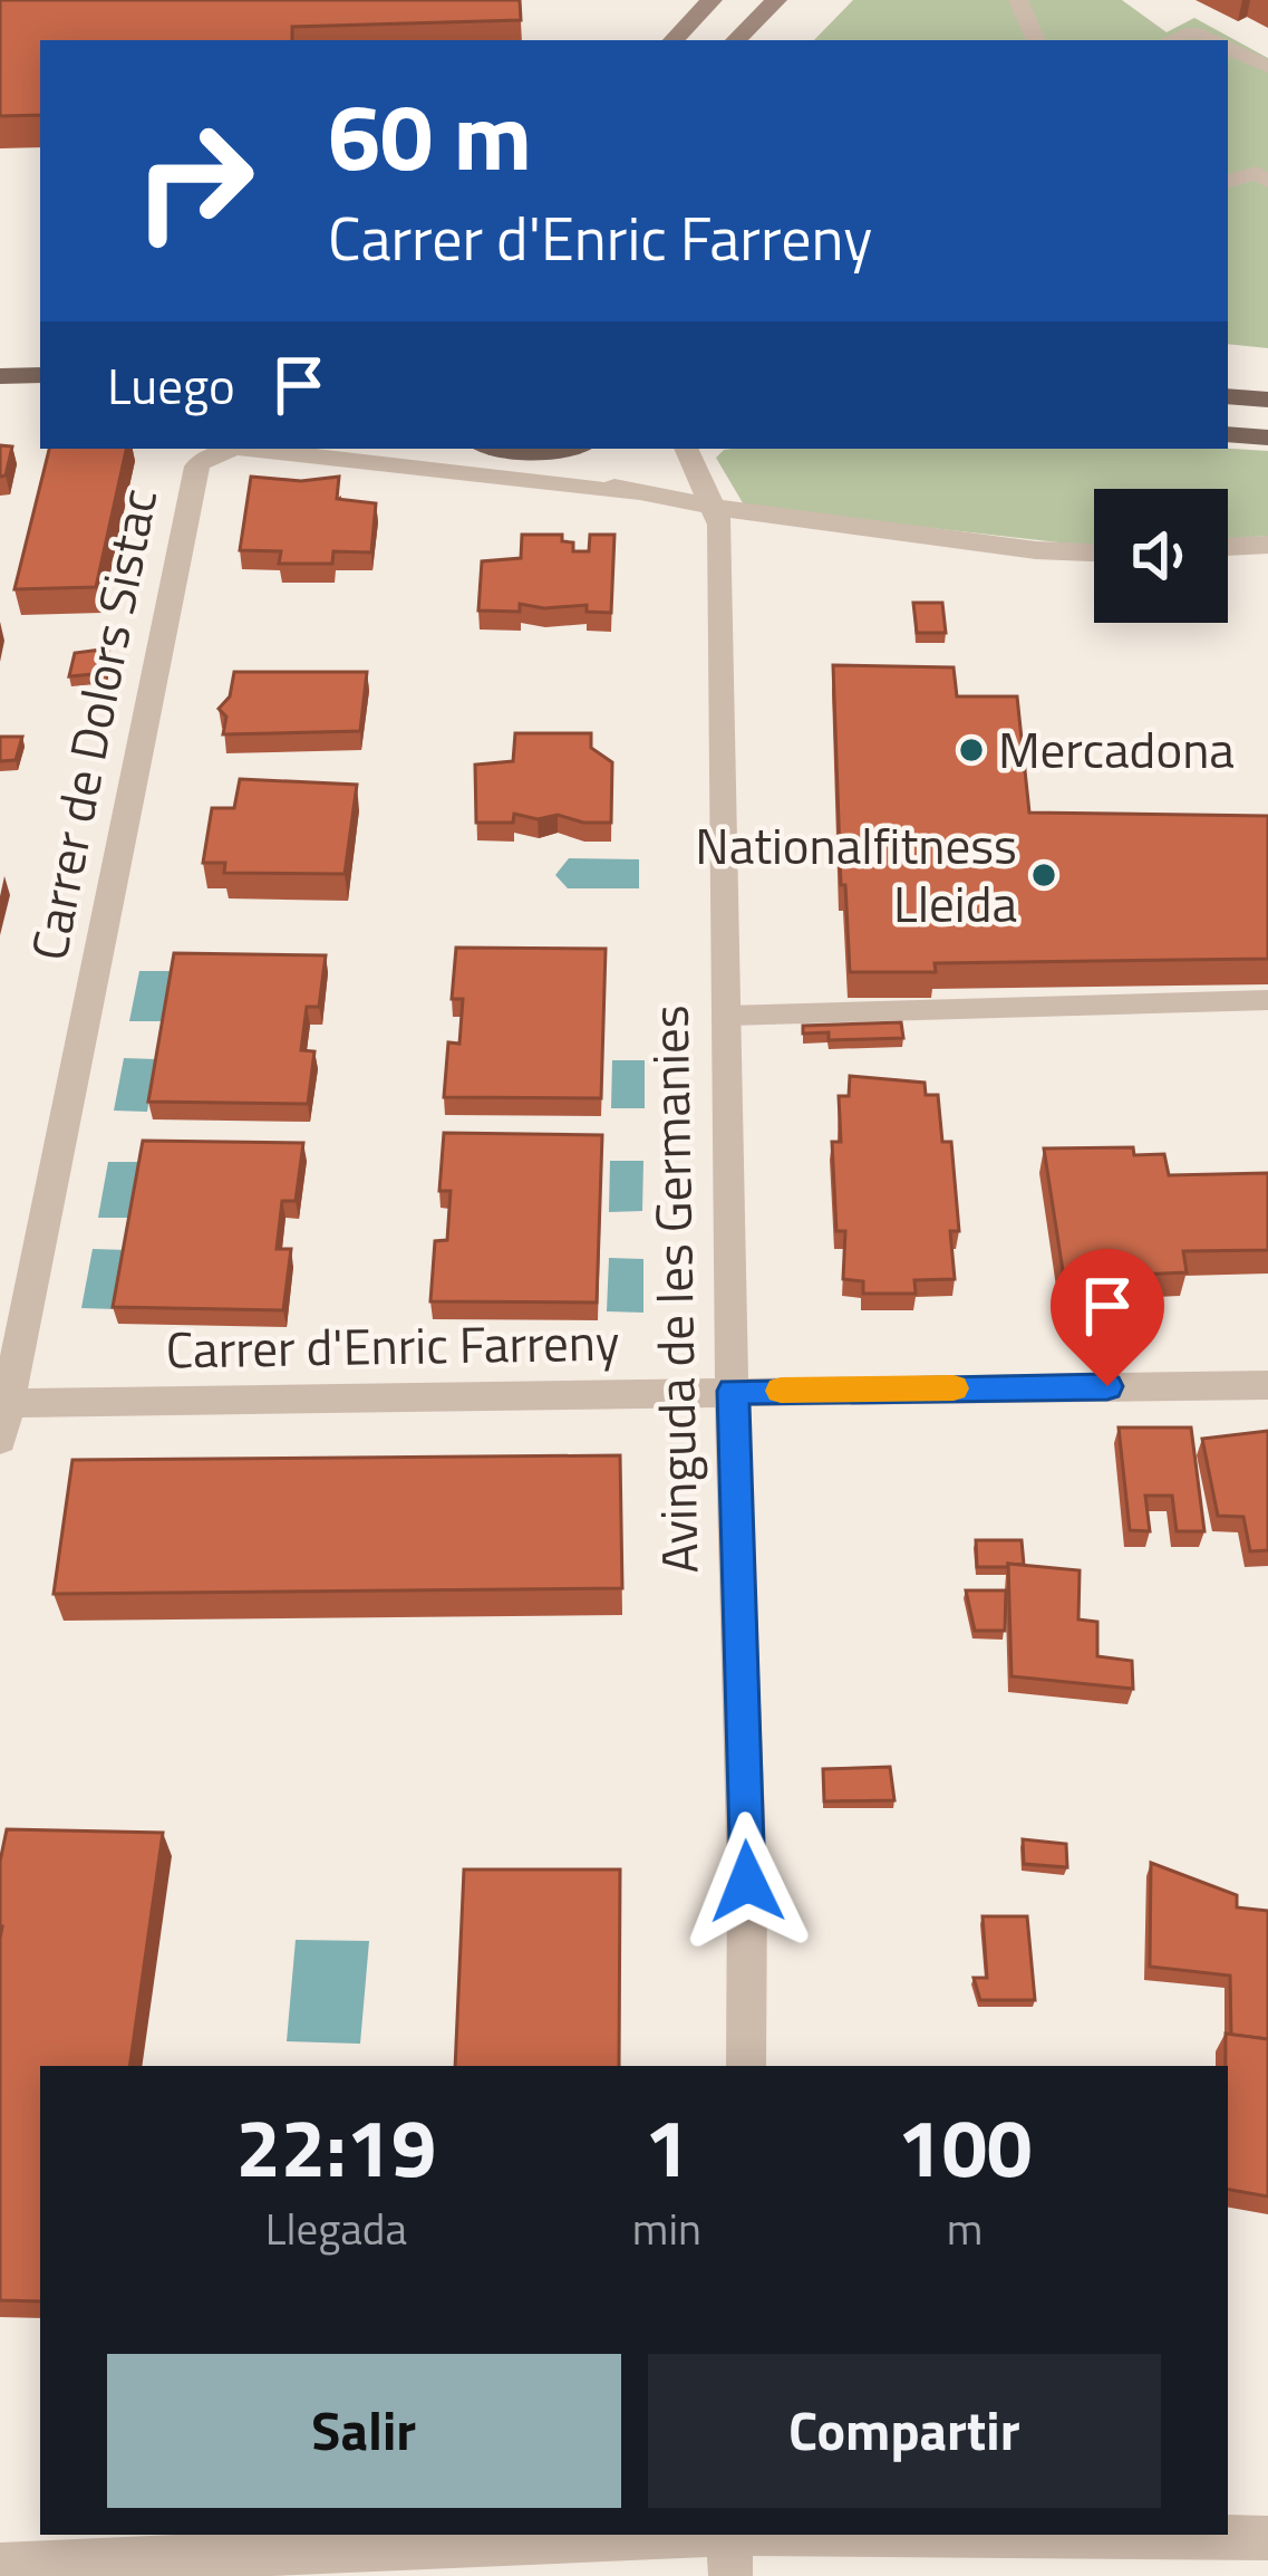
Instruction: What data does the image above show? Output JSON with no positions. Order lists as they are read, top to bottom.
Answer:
{
  "streets": {
    "street": ["Carrer de Dolors Sistac", "Avinguda de les Germanies", "Carrer d'Enric Farreny"]
  },
  "crossings": [
    ["Carrer de Dolors Sistac", "Carrer d'Enric Farreny"],
    ["Avinguda de les Germanies", "Carrer d'Enric Farreny"]
  ],
  "places": ["Mercadona", "Nationalfitness Lleida"],
  "page": {
    "turn": ["60 m", "Carrer d'Enric Farreny"],
    "then": "Luego",
    "eta": [
      "22:19",
      "Llegada",
      "1",
      "min",
      "100",
      "m"
    ],
    "buttons": ["Salir", "Compartir"]
  }
}
